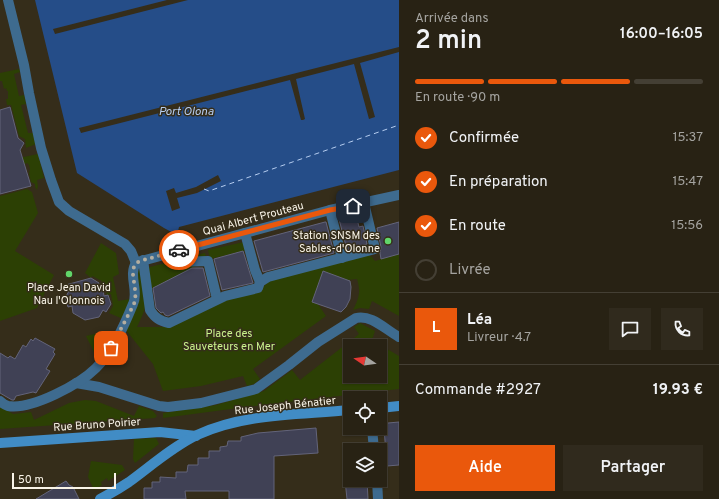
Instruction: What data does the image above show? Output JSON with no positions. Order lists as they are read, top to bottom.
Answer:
{
  "streets": {
    "street": ["Quai Albert Prouteau", "Rue Joseph Bénatier", "Rue Bruno Poirier"]
  },
  "crossings": [
    ["Rue Joseph Bénatier", "Rue Bruno Poirier"]
  ],
  "water": ["Port Olona"],
  "parks": ["Place des Sauveteurs en Mer"],
  "places": ["Station SNSM des Sables-d'Olonne", "Place Jean David Nau l'Olonnois"],
  "scale_bar": "50 m",
  "north": "left",
  "page": {
    "heading": ["2 min", "Arrivée dans", "16:00–16:05"],
    "panel": [
      "Léa",
      "Livreur · 4.7",
      "Commande #2927",
      "19.93 €"
    ],
    "bar": "En route · 90 m",
    "list": [
      ["Confirmée", "15:37"],
      ["En préparation", "15:47"],
      ["En route", "15:56"],
      "Livrée"
    ],
    "round": "L",
    "buttons": ["Aide", "Partager"],
    "scale": "50 m"
  }
}
